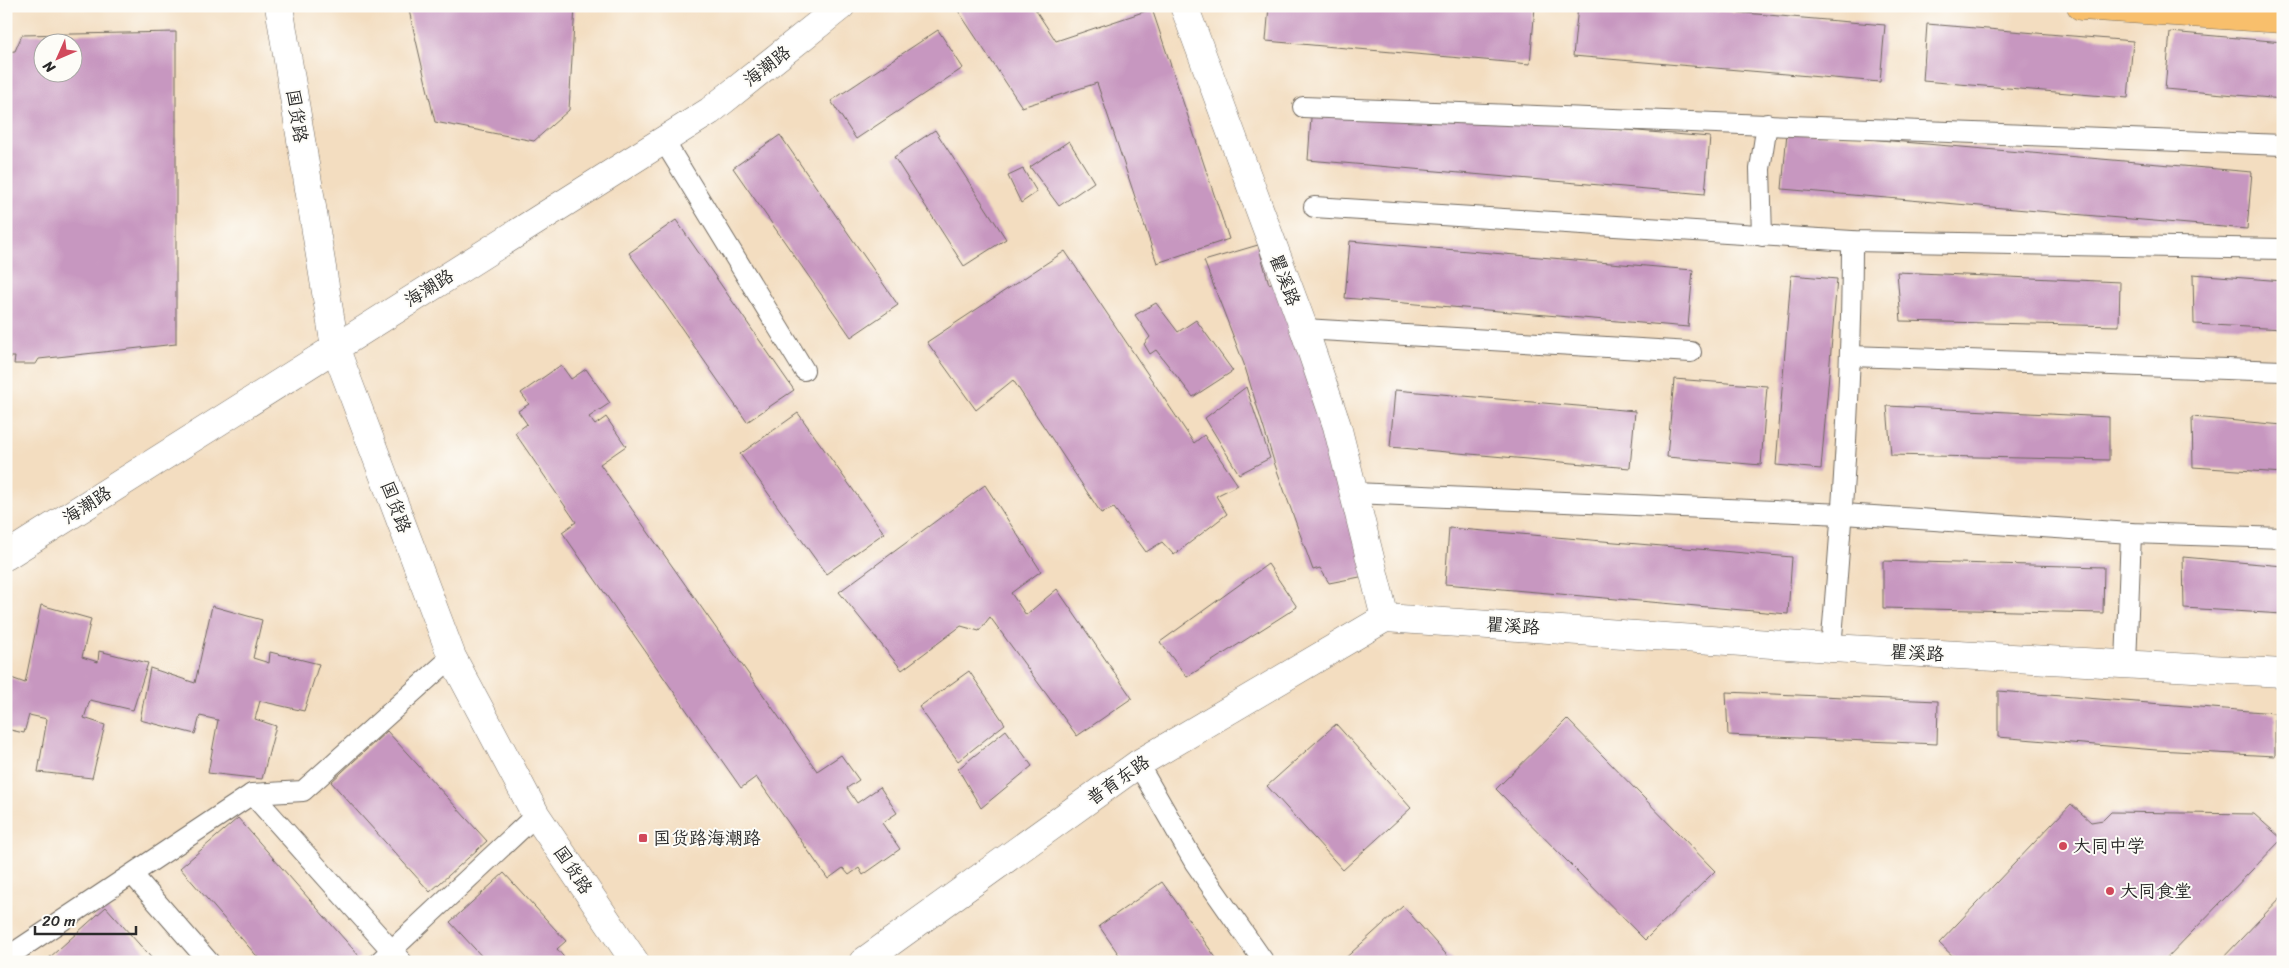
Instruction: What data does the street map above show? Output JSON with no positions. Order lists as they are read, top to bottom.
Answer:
{
  "streets": {
    "street": [
      "海潮路",
      "国货路",
      "瞿溪路",
      "普育东路"
    ]
  },
  "crossings": [
    ["海潮路", "国货路"],
    ["瞿溪路", "普育东路"]
  ],
  "places": {
    "transit": ["国货路海潮路"],
    "other": ["大同中学", "大同食堂"]
  },
  "scale_bar": "20 m",
  "north": "bottom left"
}
